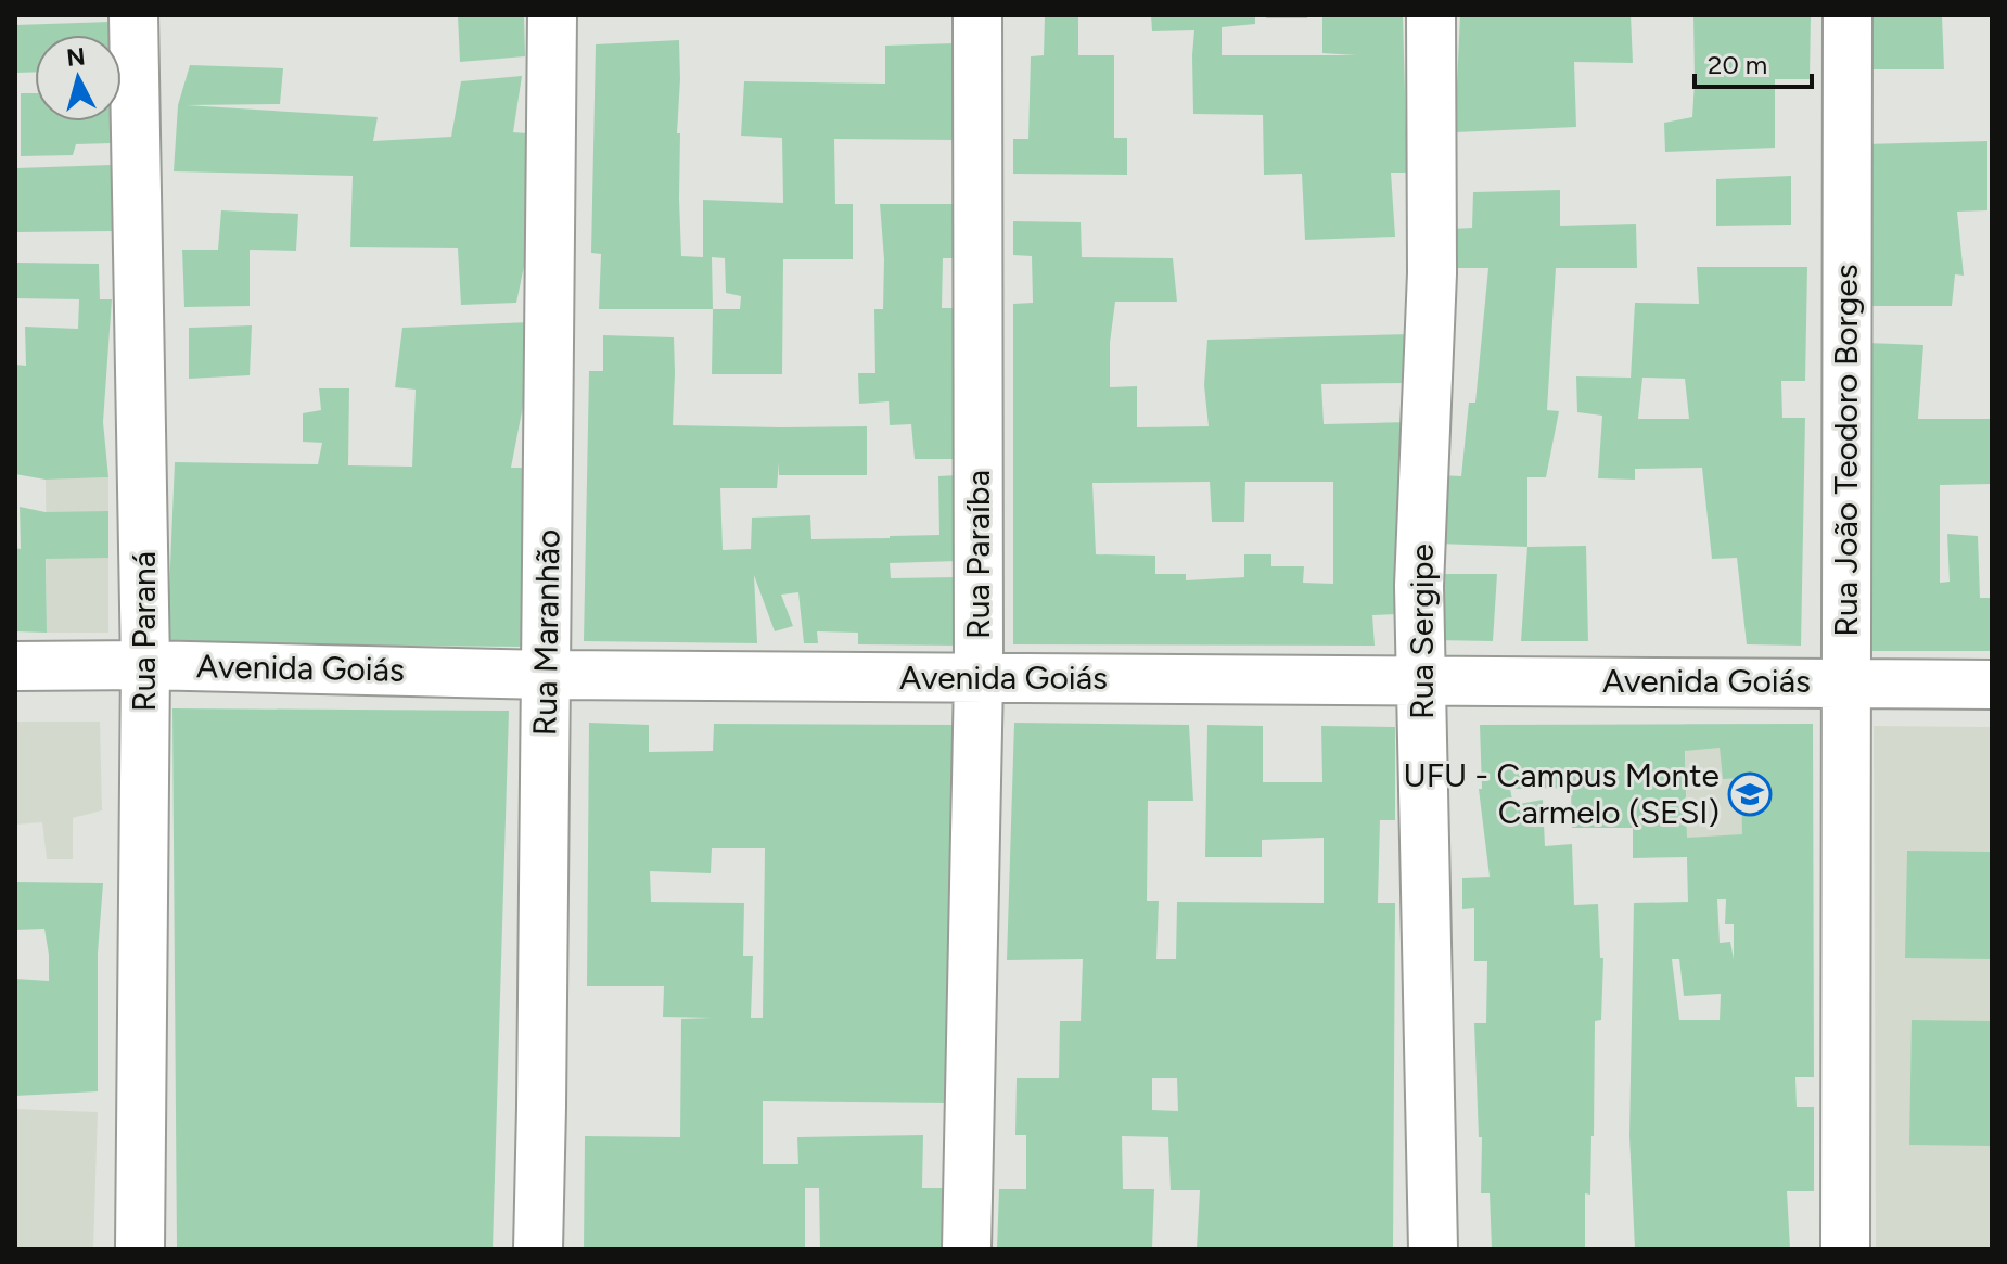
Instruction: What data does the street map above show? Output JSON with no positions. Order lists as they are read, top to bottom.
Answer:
{
  "streets": {
    "street": [
      "Rua João Teodoro Borges",
      "Rua Paraíba",
      "Rua Paraná",
      "Rua Sergipe",
      "Rua Maranhão",
      "Avenida Goiás"
    ]
  },
  "crossings": [
    ["Rua João Teodoro Borges", "Avenida Goiás"],
    ["Rua Paraíba", "Avenida Goiás"],
    ["Rua Paraná", "Avenida Goiás"],
    ["Rua Sergipe", "Avenida Goiás"],
    ["Rua Maranhão", "Avenida Goiás"]
  ],
  "places": {
    "school or university": ["UFU - Campus Monte Carmelo (SESI)"]
  },
  "scale_bar": "20 m",
  "north": "top"
}
